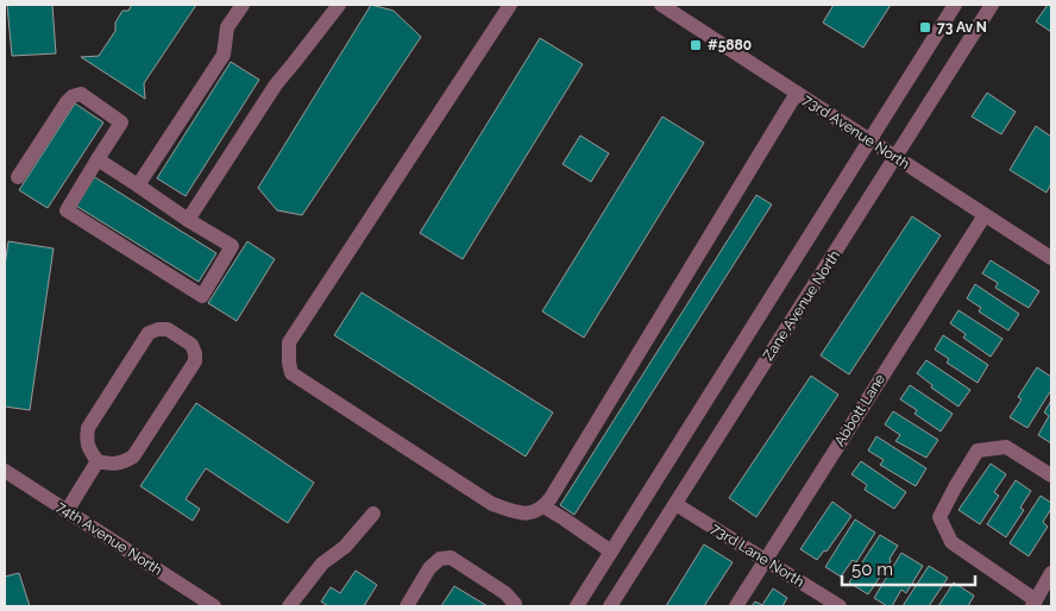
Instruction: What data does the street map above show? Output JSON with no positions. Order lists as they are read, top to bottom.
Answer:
{
  "streets": {
    "street": [
      "73rd Avenue North",
      "Zane Avenue North",
      "Abbott Lane",
      "74th Avenue North",
      "73rd Lane North"
    ]
  },
  "crossings": [
    ["73rd Avenue North", "Zane Avenue North"],
    ["73rd Avenue North", "Abbott Lane"],
    ["Zane Avenue North", "73rd Lane North"],
    ["Abbott Lane", "73rd Lane North"]
  ],
  "places": {
    "transit": ["73 Av N", "#5880"]
  },
  "scale_bar": "50 m"
}
